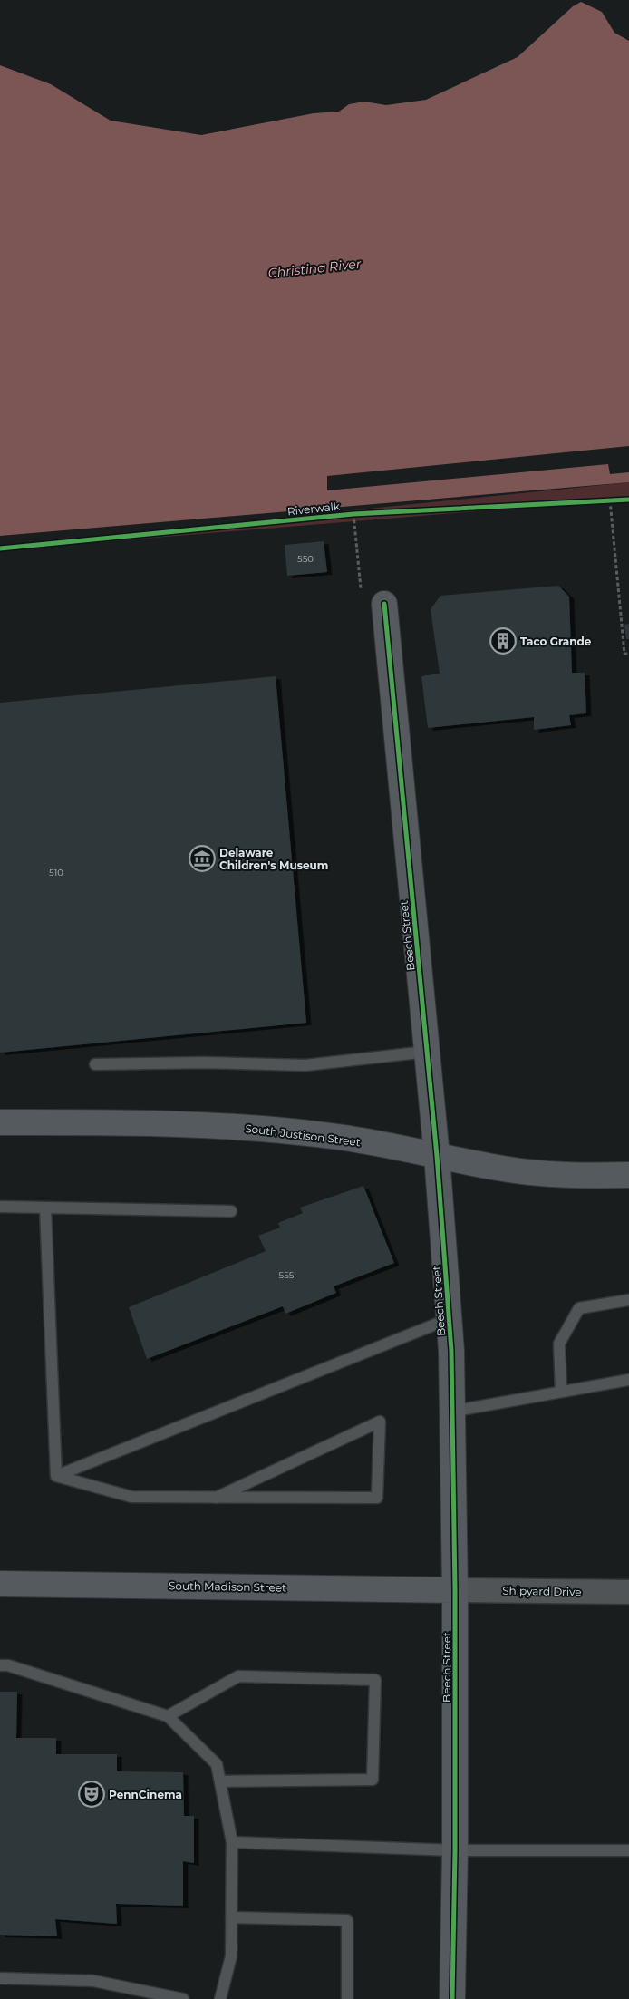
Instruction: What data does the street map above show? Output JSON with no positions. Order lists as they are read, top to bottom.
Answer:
{
  "streets": {
    "street": [
      "Beech Street",
      "South Justison Street",
      "South Madison Street",
      "Shipyard Drive"
    ],
    "cycle path": ["Riverwalk"]
  },
  "crossings": [
    ["Beech Street", "South Justison Street"],
    ["Beech Street", "South Madison Street"],
    ["Beech Street", "Shipyard Drive"],
    ["South Madison Street", "Shipyard Drive"]
  ],
  "water": ["Christina River"],
  "places": {
    "building": ["Taco Grande"],
    "museum": ["Delaware Children's Museum"],
    "theatre": ["PennCinema"]
  },
  "house_numbers": ["550", "510", "555"]
}
